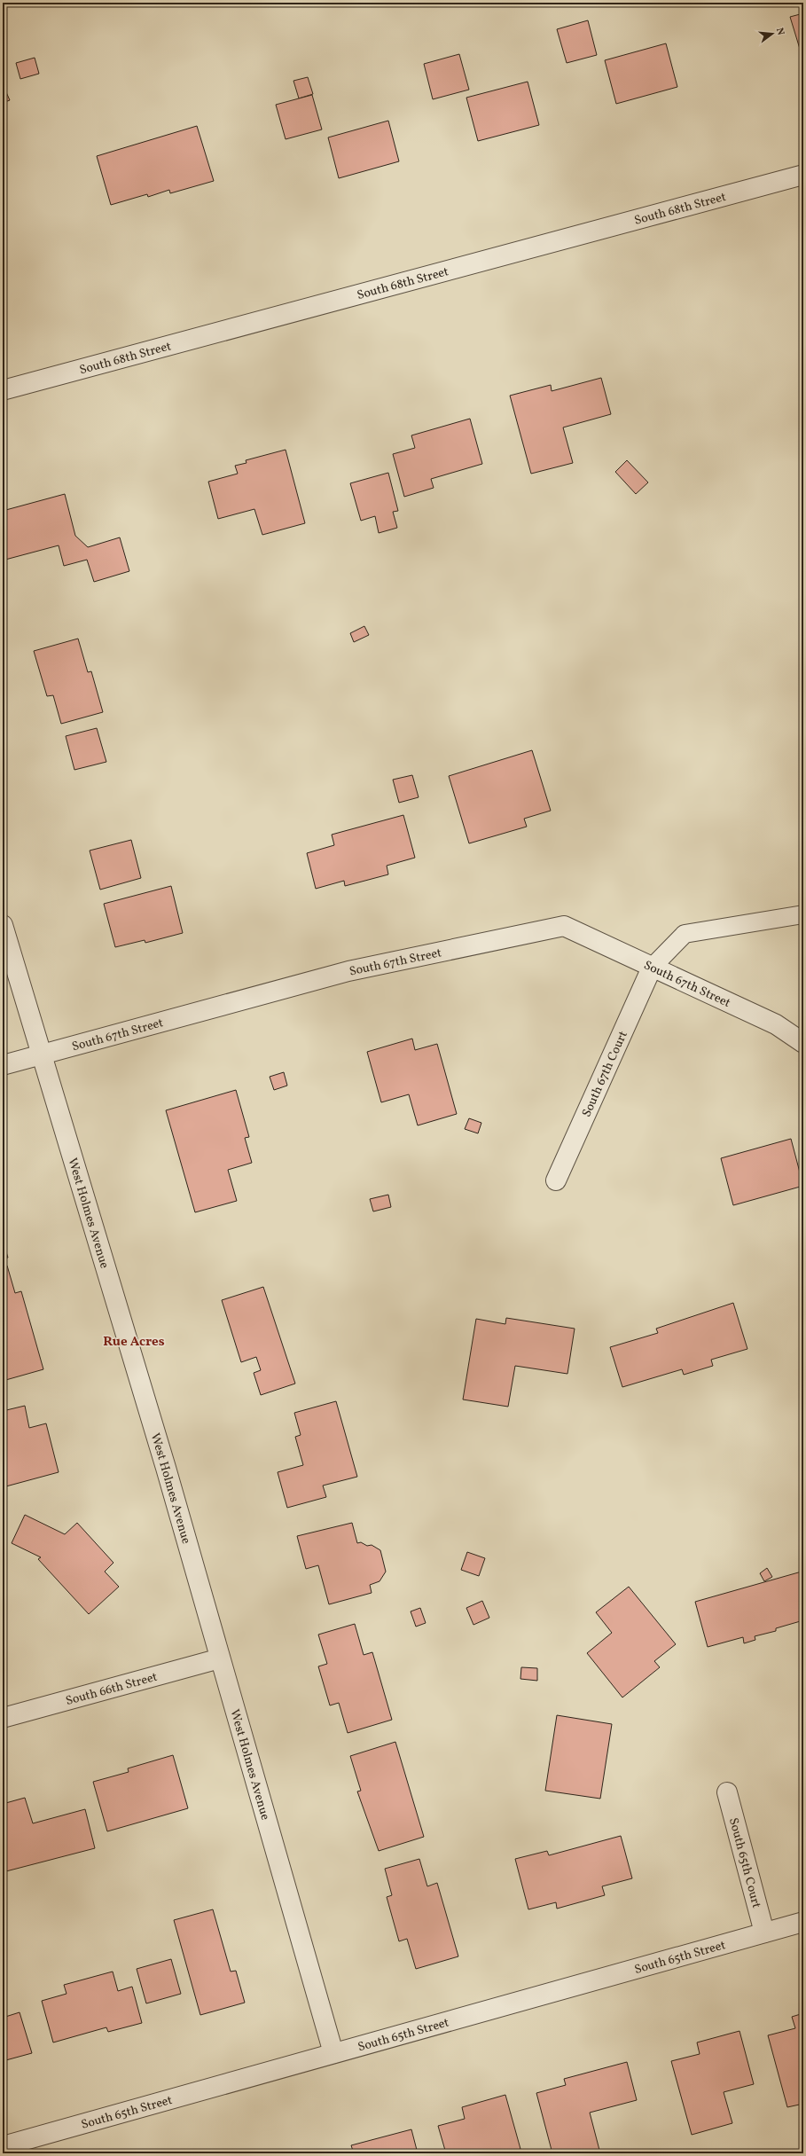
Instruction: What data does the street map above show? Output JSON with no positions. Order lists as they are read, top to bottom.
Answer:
{
  "streets": {
    "street": [
      "South 68th Street",
      "South 67th Street",
      "South 67th Court",
      "West Holmes Avenue",
      "South 66th Street",
      "South 65th Court",
      "South 65th Street"
    ]
  },
  "crossings": [
    ["South 67th Street", "South 67th Court"],
    ["South 67th Street", "West Holmes Avenue"],
    ["West Holmes Avenue", "South 66th Street"],
    ["West Holmes Avenue", "South 65th Street"],
    ["South 65th Court", "South 65th Street"]
  ],
  "districts": ["Rue Acres"],
  "north": "right"
}
